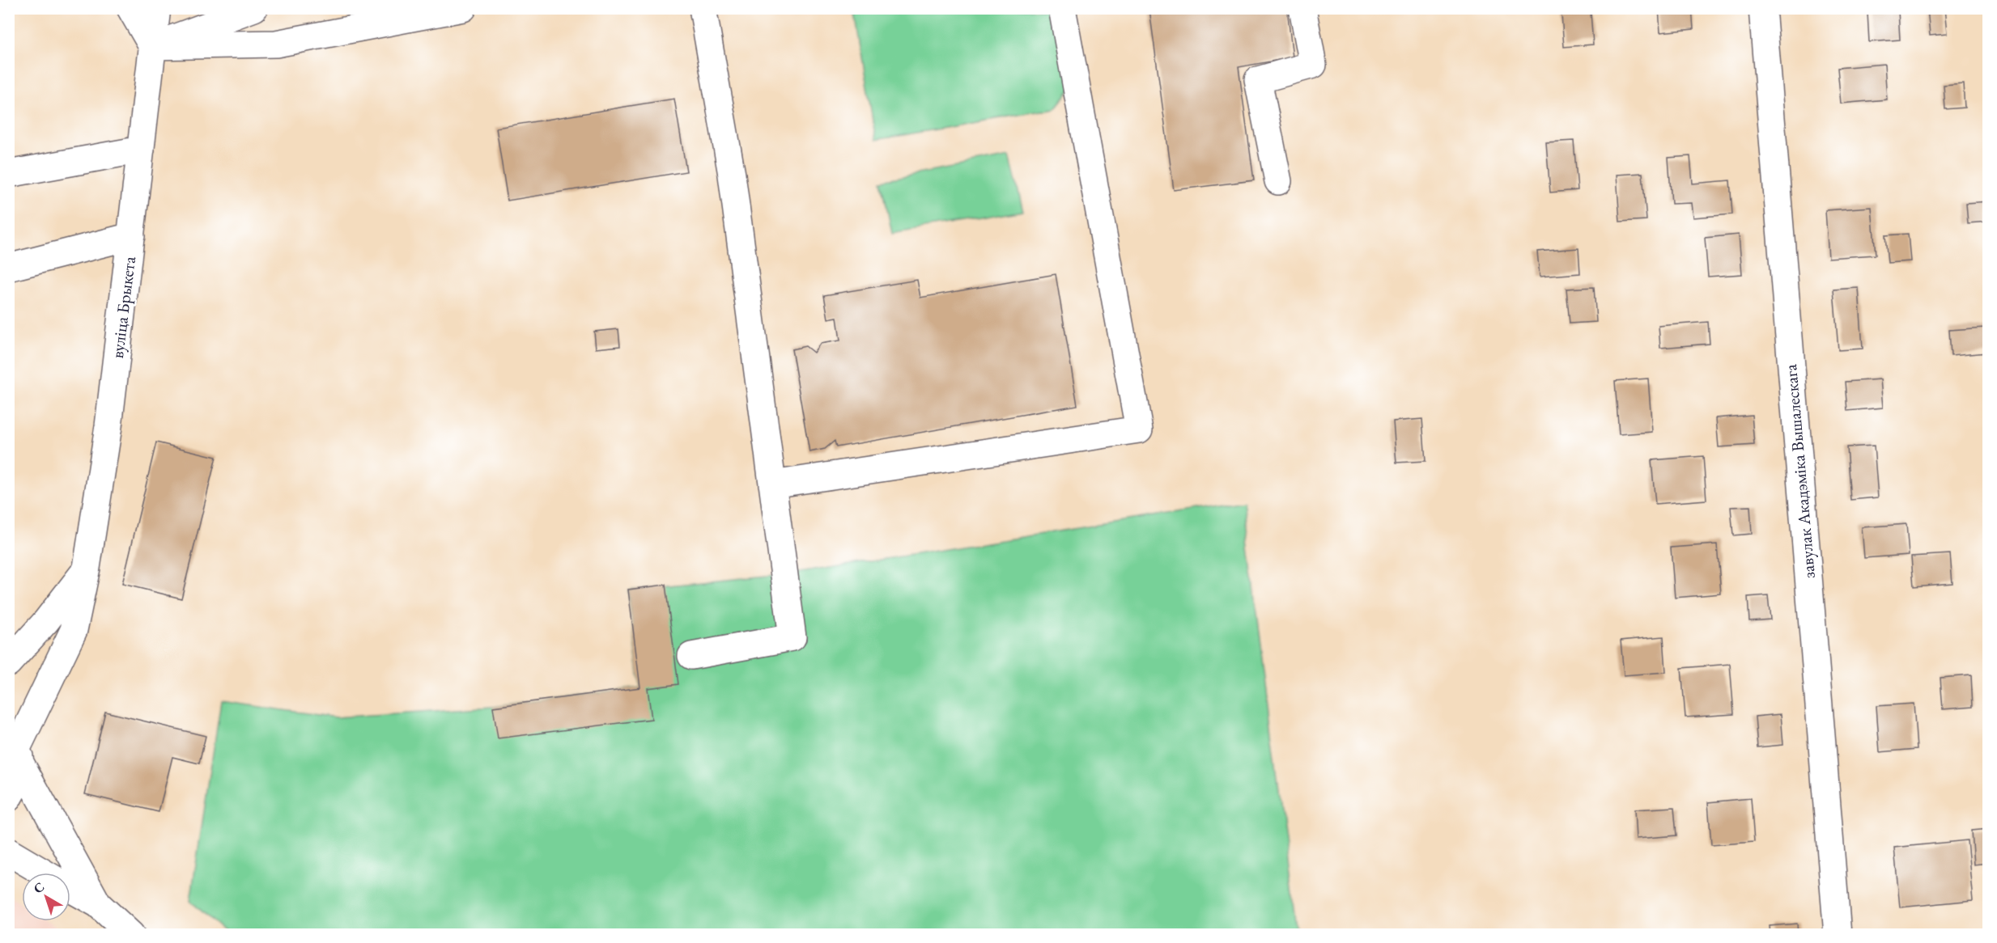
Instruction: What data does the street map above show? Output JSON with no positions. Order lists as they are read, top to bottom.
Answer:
{
  "streets": {
    "street": ["вуліца Брыкета", "завулак Акадэміка Вышалескага"]
  },
  "north": "top left"
}
